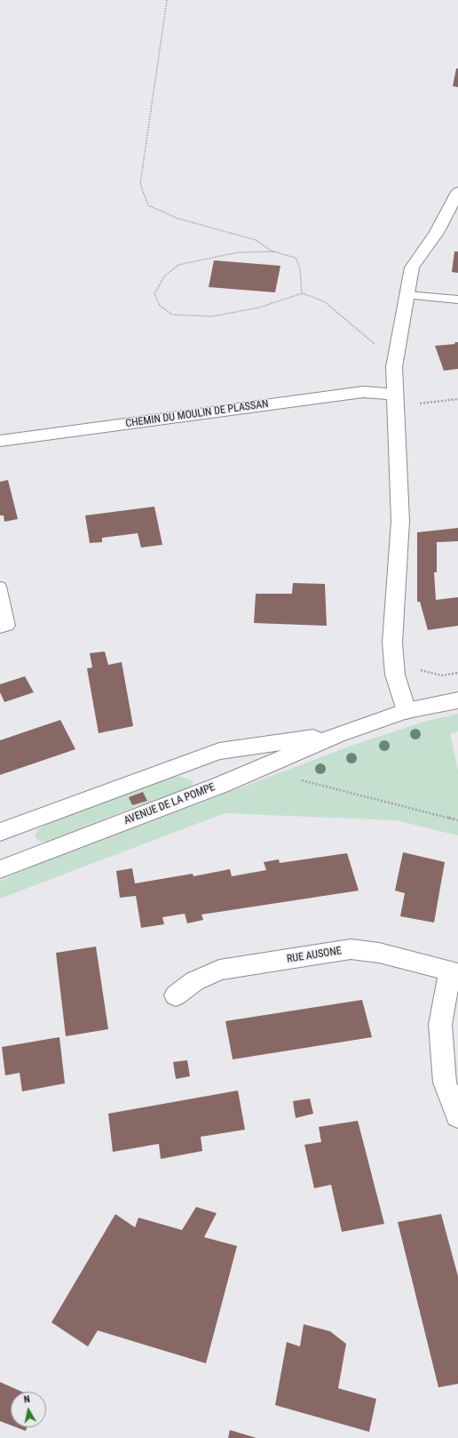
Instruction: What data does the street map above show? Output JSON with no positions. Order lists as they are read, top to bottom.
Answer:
{
  "streets": {
    "street": ["CHEMIN DU MOULIN DE PLASSAN", "AVENUE DE LA POMPE", "RUE AUSONE"]
  },
  "north": "top"
}
